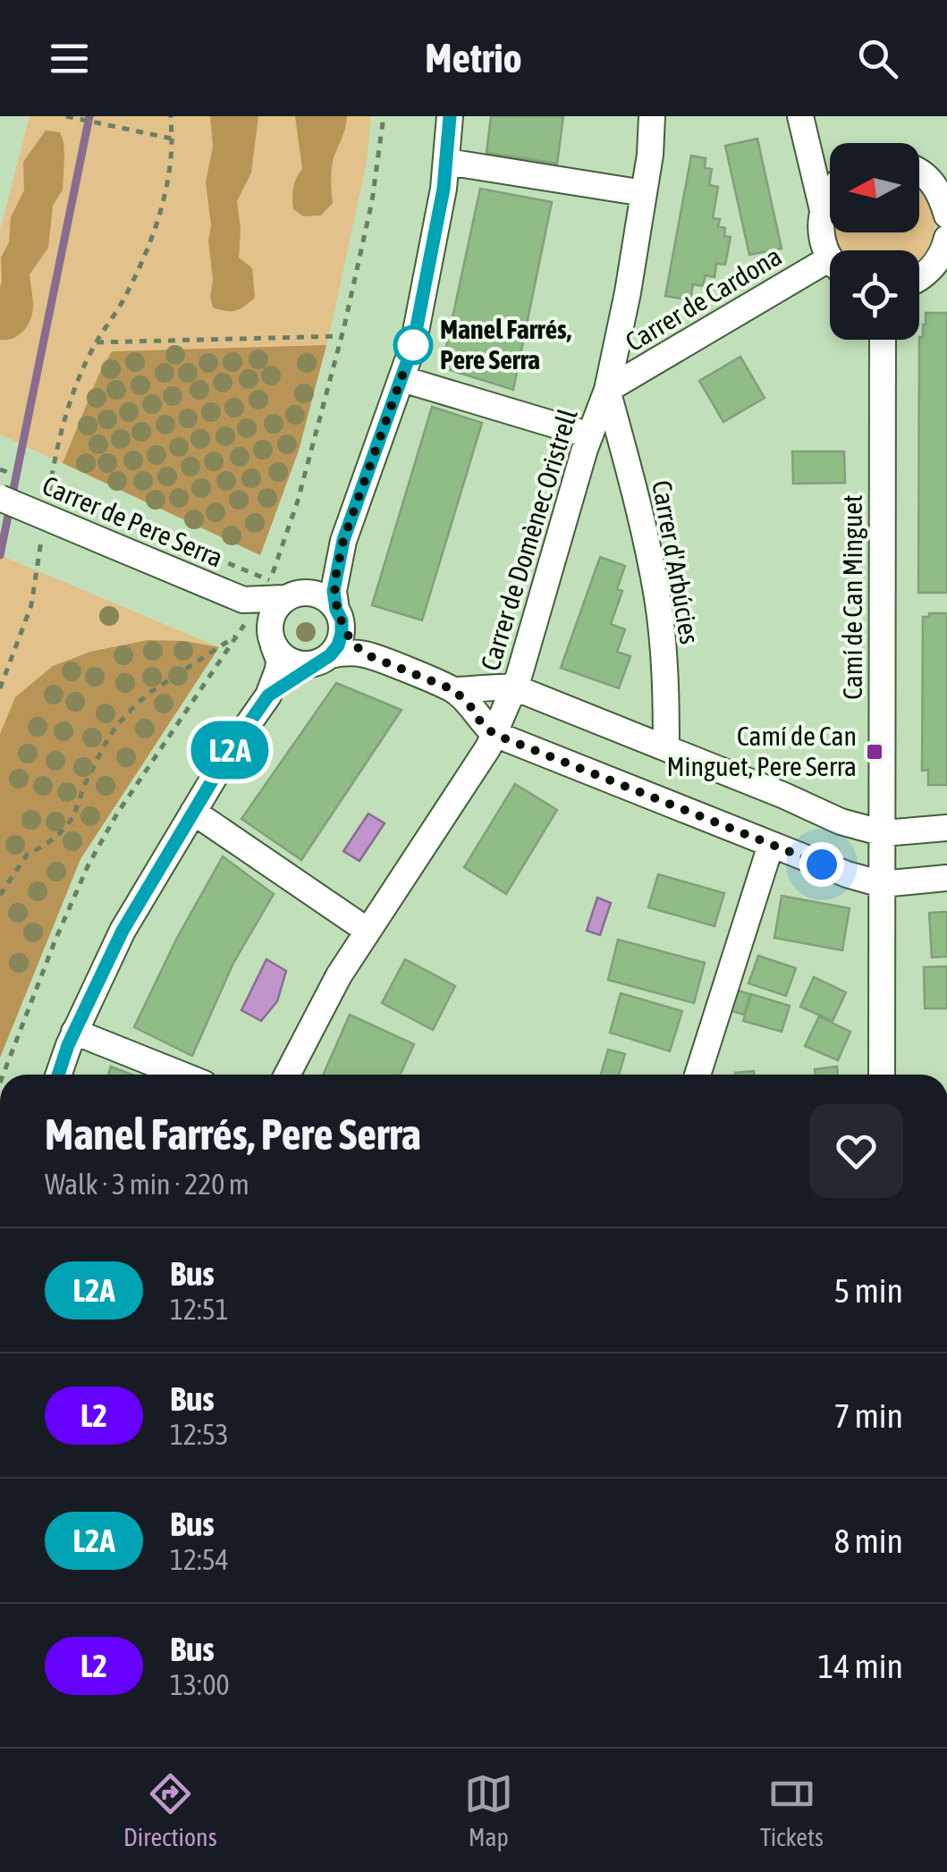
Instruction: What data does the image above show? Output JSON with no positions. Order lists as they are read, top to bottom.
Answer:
{
  "streets": {
    "street": [
      "Carrer de Cardona",
      "Carrer de Pere Serra",
      "Carrer de Domènec Oristrell",
      "Carrer d'Arbúcies",
      "Camí de Can Minguet"
    ]
  },
  "crossings": [
    ["Carrer de Cardona", "Carrer de Domènec Oristrell"],
    ["Carrer de Cardona", "Carrer d'Arbúcies"],
    ["Carrer de Domènec Oristrell", "Carrer d'Arbúcies"]
  ],
  "places": {
    "other": ["Manel Farrés, Pere Serra"],
    "transit": ["Camí de Can Minguet, Pere Serra"]
  },
  "lines": ["bus line L2A"],
  "north": "left",
  "page": {
    "header": "Metrio",
    "on_map": "L2A",
    "heading": ["Manel Farrés, Pere Serra", "Walk · 3 min · 220 m"],
    "list": [
      {
        "mark": "L2A",
        "name": "Bus",
        "note": "12:51",
        "value": "5 min"
      },
      {
        "mark": "L2",
        "name": "Bus",
        "note": "12:53",
        "value": "7 min"
      },
      {
        "mark": "L2A",
        "name": "Bus",
        "note": "12:54",
        "value": "8 min"
      },
      {
        "mark": "L2",
        "name": "Bus",
        "note": "13:00",
        "value": "14 min"
      }
    ],
    "tabs": ["Directions", "Map", "Tickets"]
  }
}
